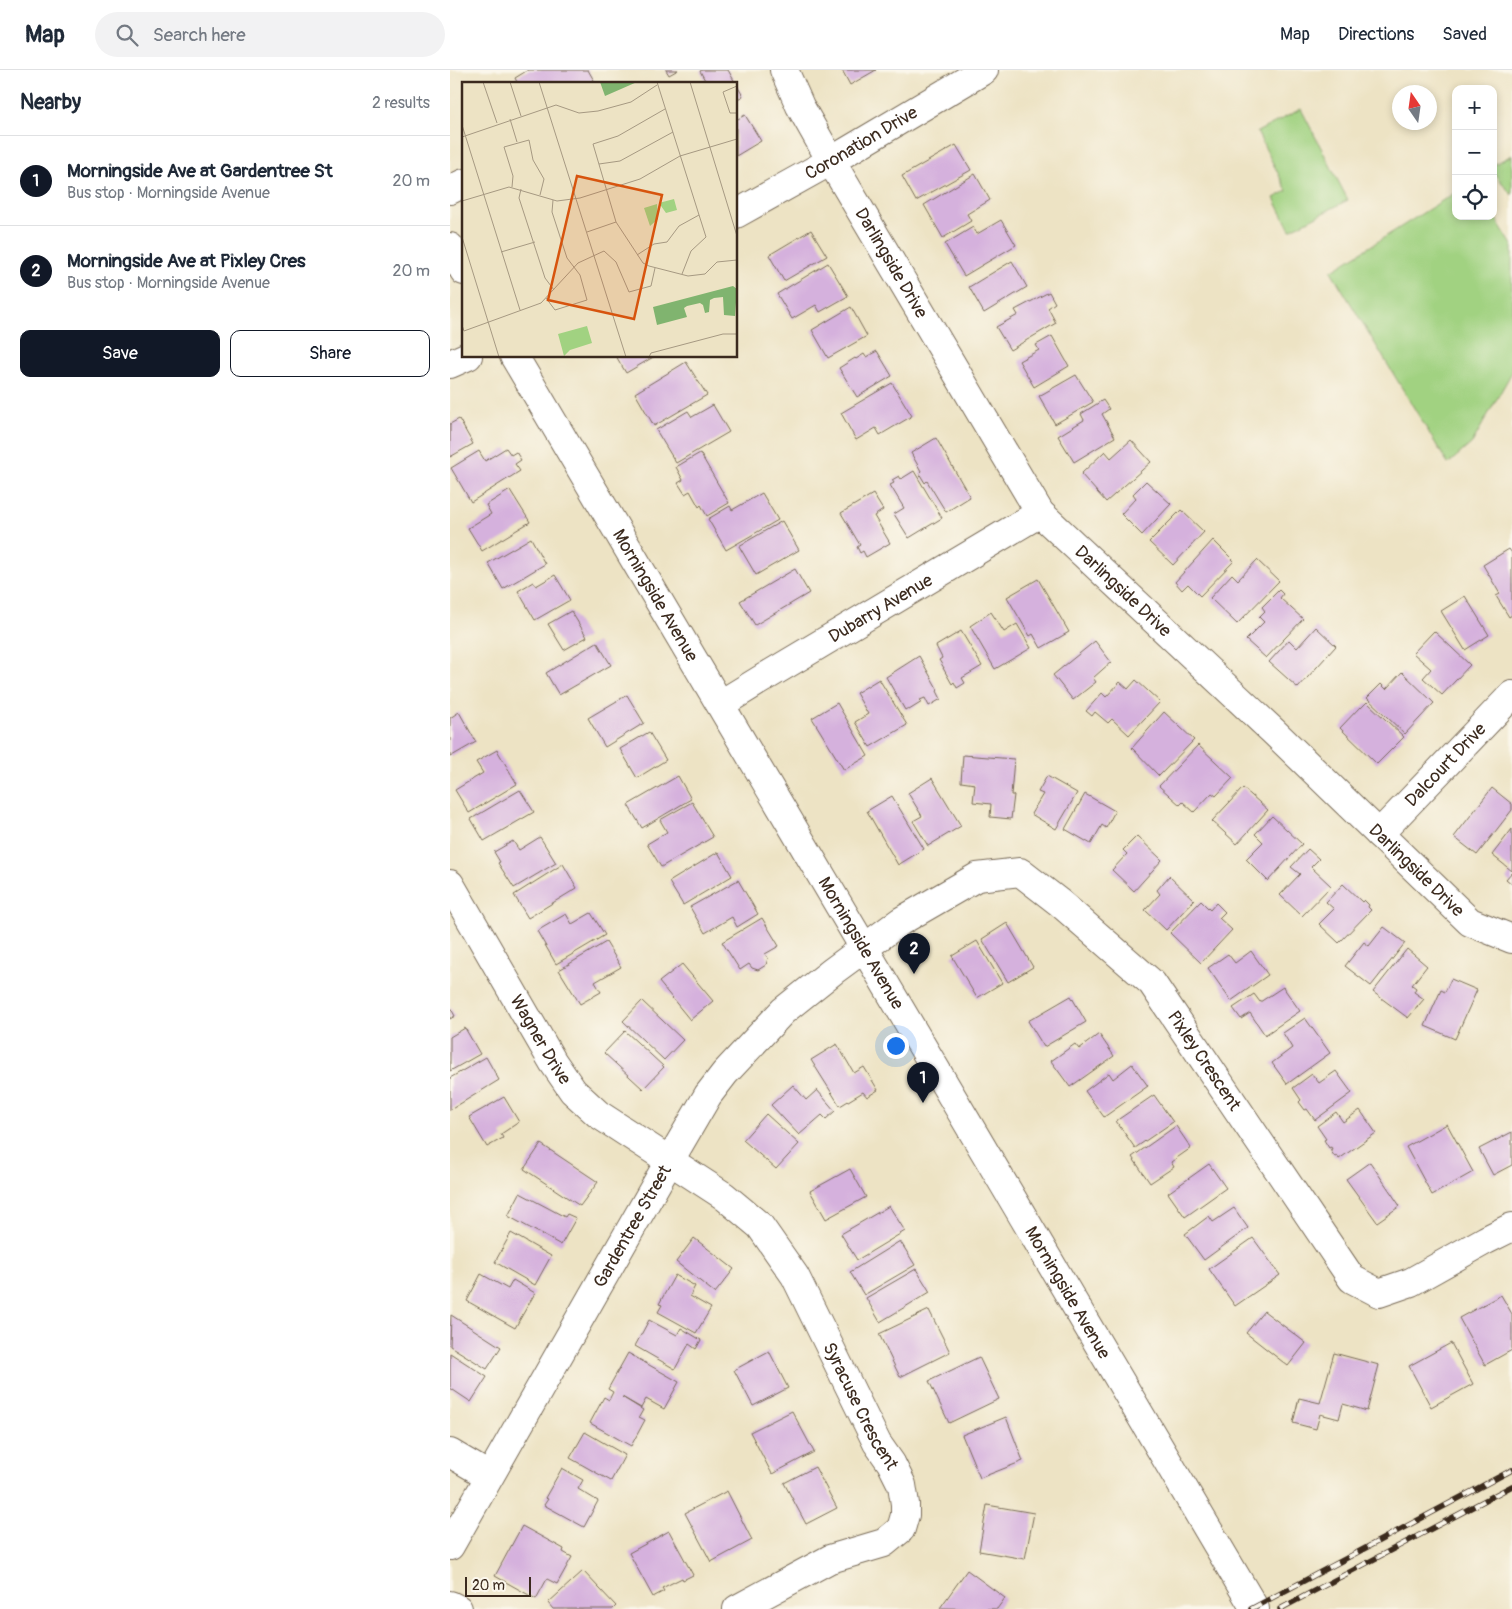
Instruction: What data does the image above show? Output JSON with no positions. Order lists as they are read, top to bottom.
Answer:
{
  "streets": {
    "street": [
      "Coronation Drive",
      "Darlingside Drive",
      "Morningside Avenue",
      "Dubarry Avenue",
      "Dalcourt Drive",
      "Wagner Drive",
      "Pixley Crescent",
      "Gardentree Street",
      "Syracuse Crescent"
    ]
  },
  "crossings": [
    ["Coronation Drive", "Darlingside Drive"],
    ["Darlingside Drive", "Dubarry Avenue"],
    ["Darlingside Drive", "Dalcourt Drive"],
    ["Morningside Avenue", "Dubarry Avenue"],
    ["Morningside Avenue", "Pixley Crescent"],
    ["Morningside Avenue", "Gardentree Street"],
    ["Wagner Drive", "Gardentree Street"],
    ["Wagner Drive", "Syracuse Crescent"],
    ["Pixley Crescent", "Gardentree Street"],
    ["Gardentree Street", "Syracuse Crescent"]
  ],
  "scale_bar": "20 m",
  "north": "top",
  "page": {
    "header": "Map",
    "search": "Search here",
    "nav": ["Map", "Directions", "Saved"],
    "heading": ["Nearby", "2 results"],
    "map_buttons": ["+", "−"],
    "list": [
      {
        "mark": "1",
        "name": "Morningside Ave at Gardentree St",
        "note": "Bus stop · Morningside Avenue",
        "value": "20 m"
      },
      {
        "mark": "2",
        "name": "Morningside Ave at Pixley Cres",
        "note": "Bus stop · Morningside Avenue",
        "value": "20 m"
      }
    ],
    "buttons": ["Save", "Share"],
    "pins": ["2", "1"],
    "scale": "20 m"
  }
}
